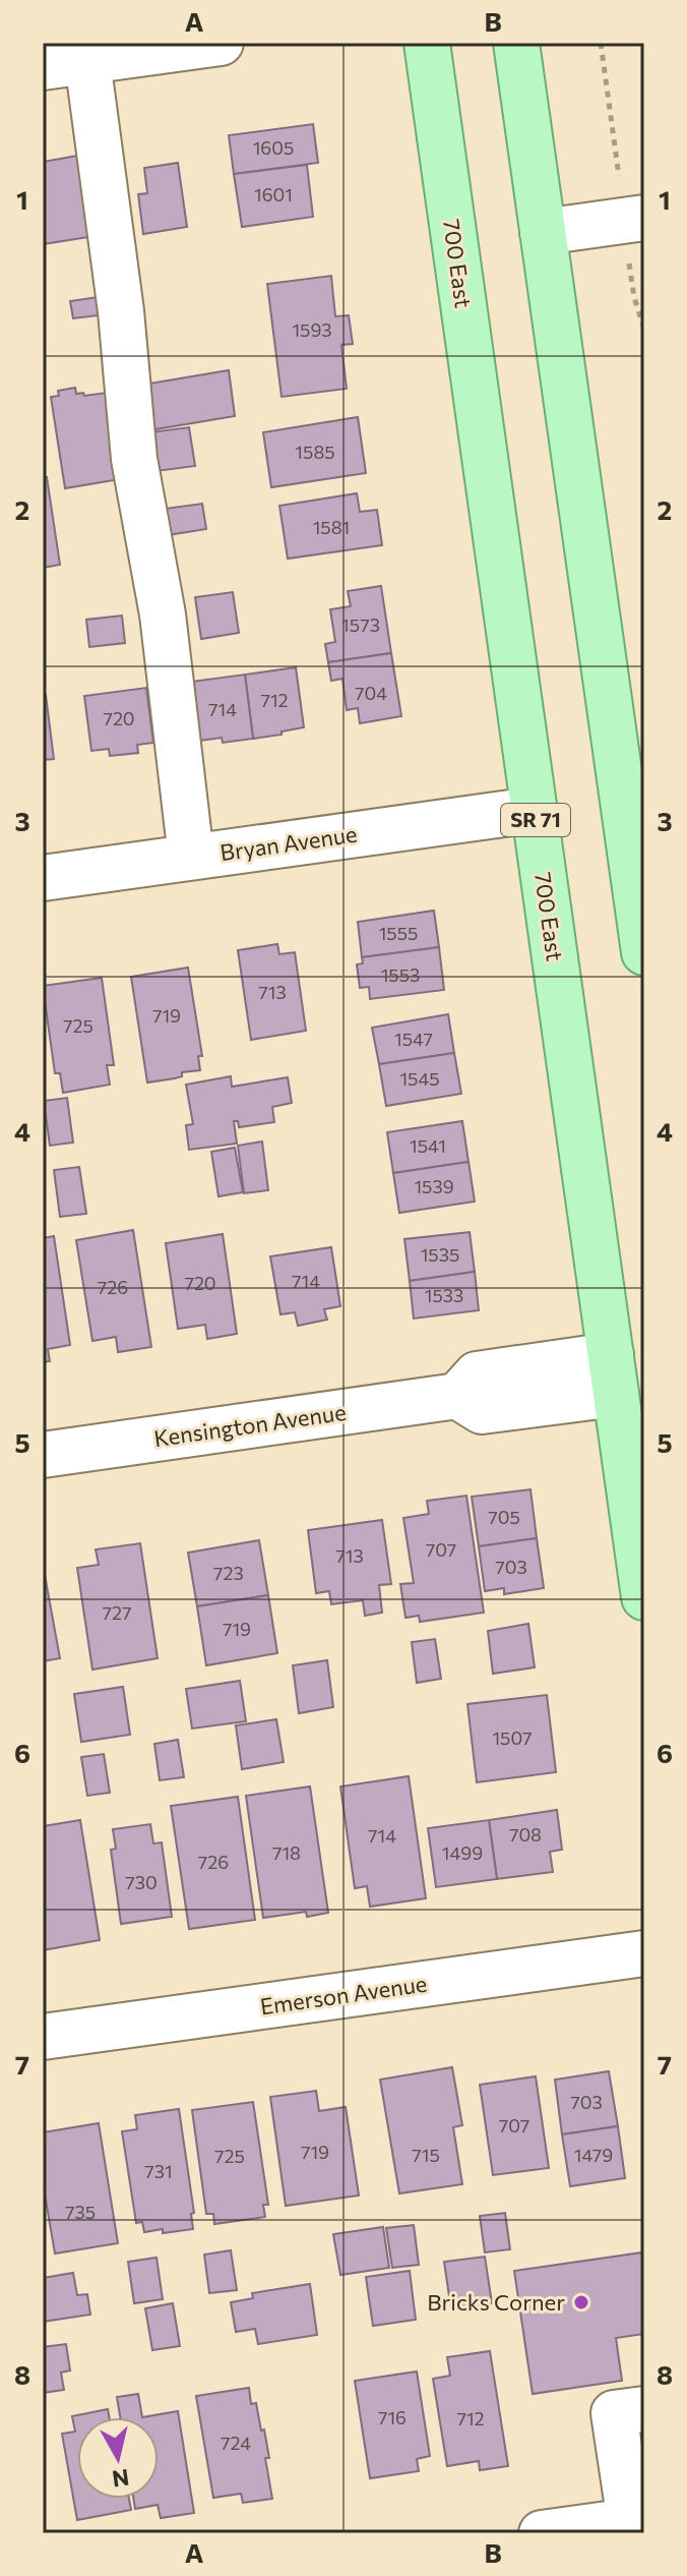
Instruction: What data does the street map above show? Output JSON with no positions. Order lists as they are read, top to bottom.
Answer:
{
  "streets": {
    "main road": ["700 East", "SR 71"],
    "street": ["Bryan Avenue", "Kensington Avenue", "Emerson Avenue"]
  },
  "crossings": [
    ["700 East", "Bryan Avenue"],
    ["700 East", "Kensington Avenue"]
  ],
  "places": ["Bricks Corner"],
  "house_numbers": [
    "1605",
    "1601",
    "1593",
    "1585",
    "1581",
    "1573",
    "704",
    "712",
    "714",
    "720",
    "1555",
    "1553",
    "713",
    "719",
    "725",
    "1547",
    "1545",
    "1541",
    "1539",
    "1535",
    "714",
    "720",
    "726",
    "1533",
    "705",
    "707",
    "713",
    "703",
    "723",
    "727",
    "719",
    "1507",
    "708",
    "714",
    "718",
    "1499",
    "726",
    "730",
    "703",
    "707",
    "719",
    "715",
    "1479",
    "725",
    "731",
    "735",
    "716",
    "712",
    "724"
  ],
  "north": "bottom",
  "grid": {
    "columns": ["A", "B"],
    "rows": [
      "1",
      "2",
      "3",
      "4",
      "5",
      "6",
      "7",
      "8"
    ]
  }
}
